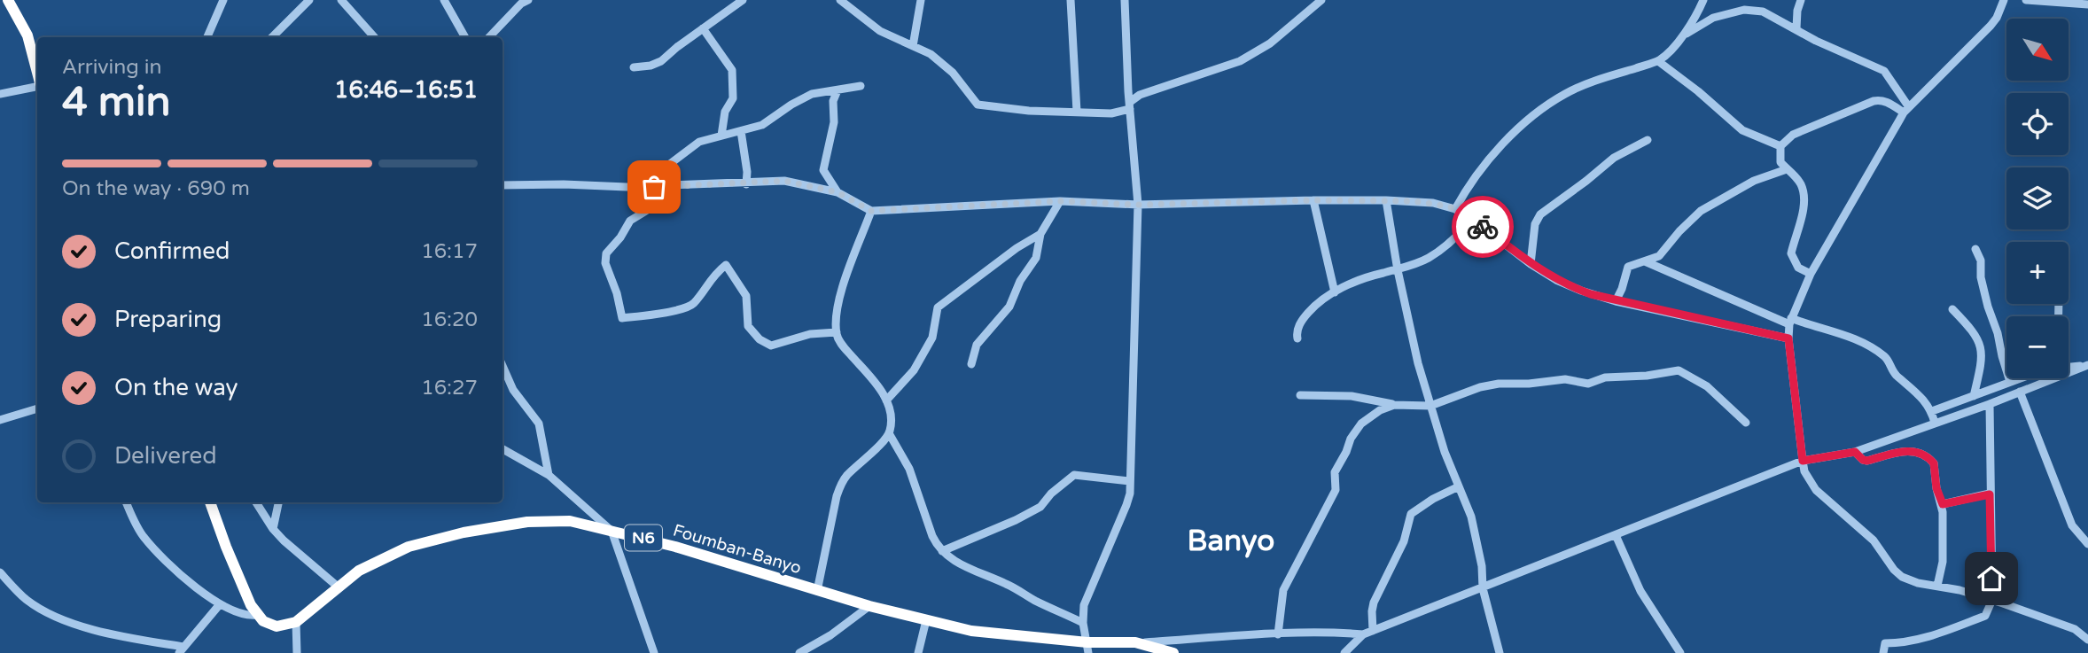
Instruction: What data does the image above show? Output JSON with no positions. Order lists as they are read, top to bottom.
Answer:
{
  "streets": {
    "highway": ["N6", "Foumban-Banyo"]
  },
  "districts": ["Banyo"],
  "north": "bottom right",
  "page": {
    "map_buttons": ["+", "−"],
    "heading": ["4 min", "Arriving in", "16:46–16:51"],
    "bar": "On the way · 690 m",
    "list": [
      ["Confirmed", "16:17"],
      ["Preparing", "16:20"],
      ["On the way", "16:27"],
      "Delivered"
    ]
  }
}
